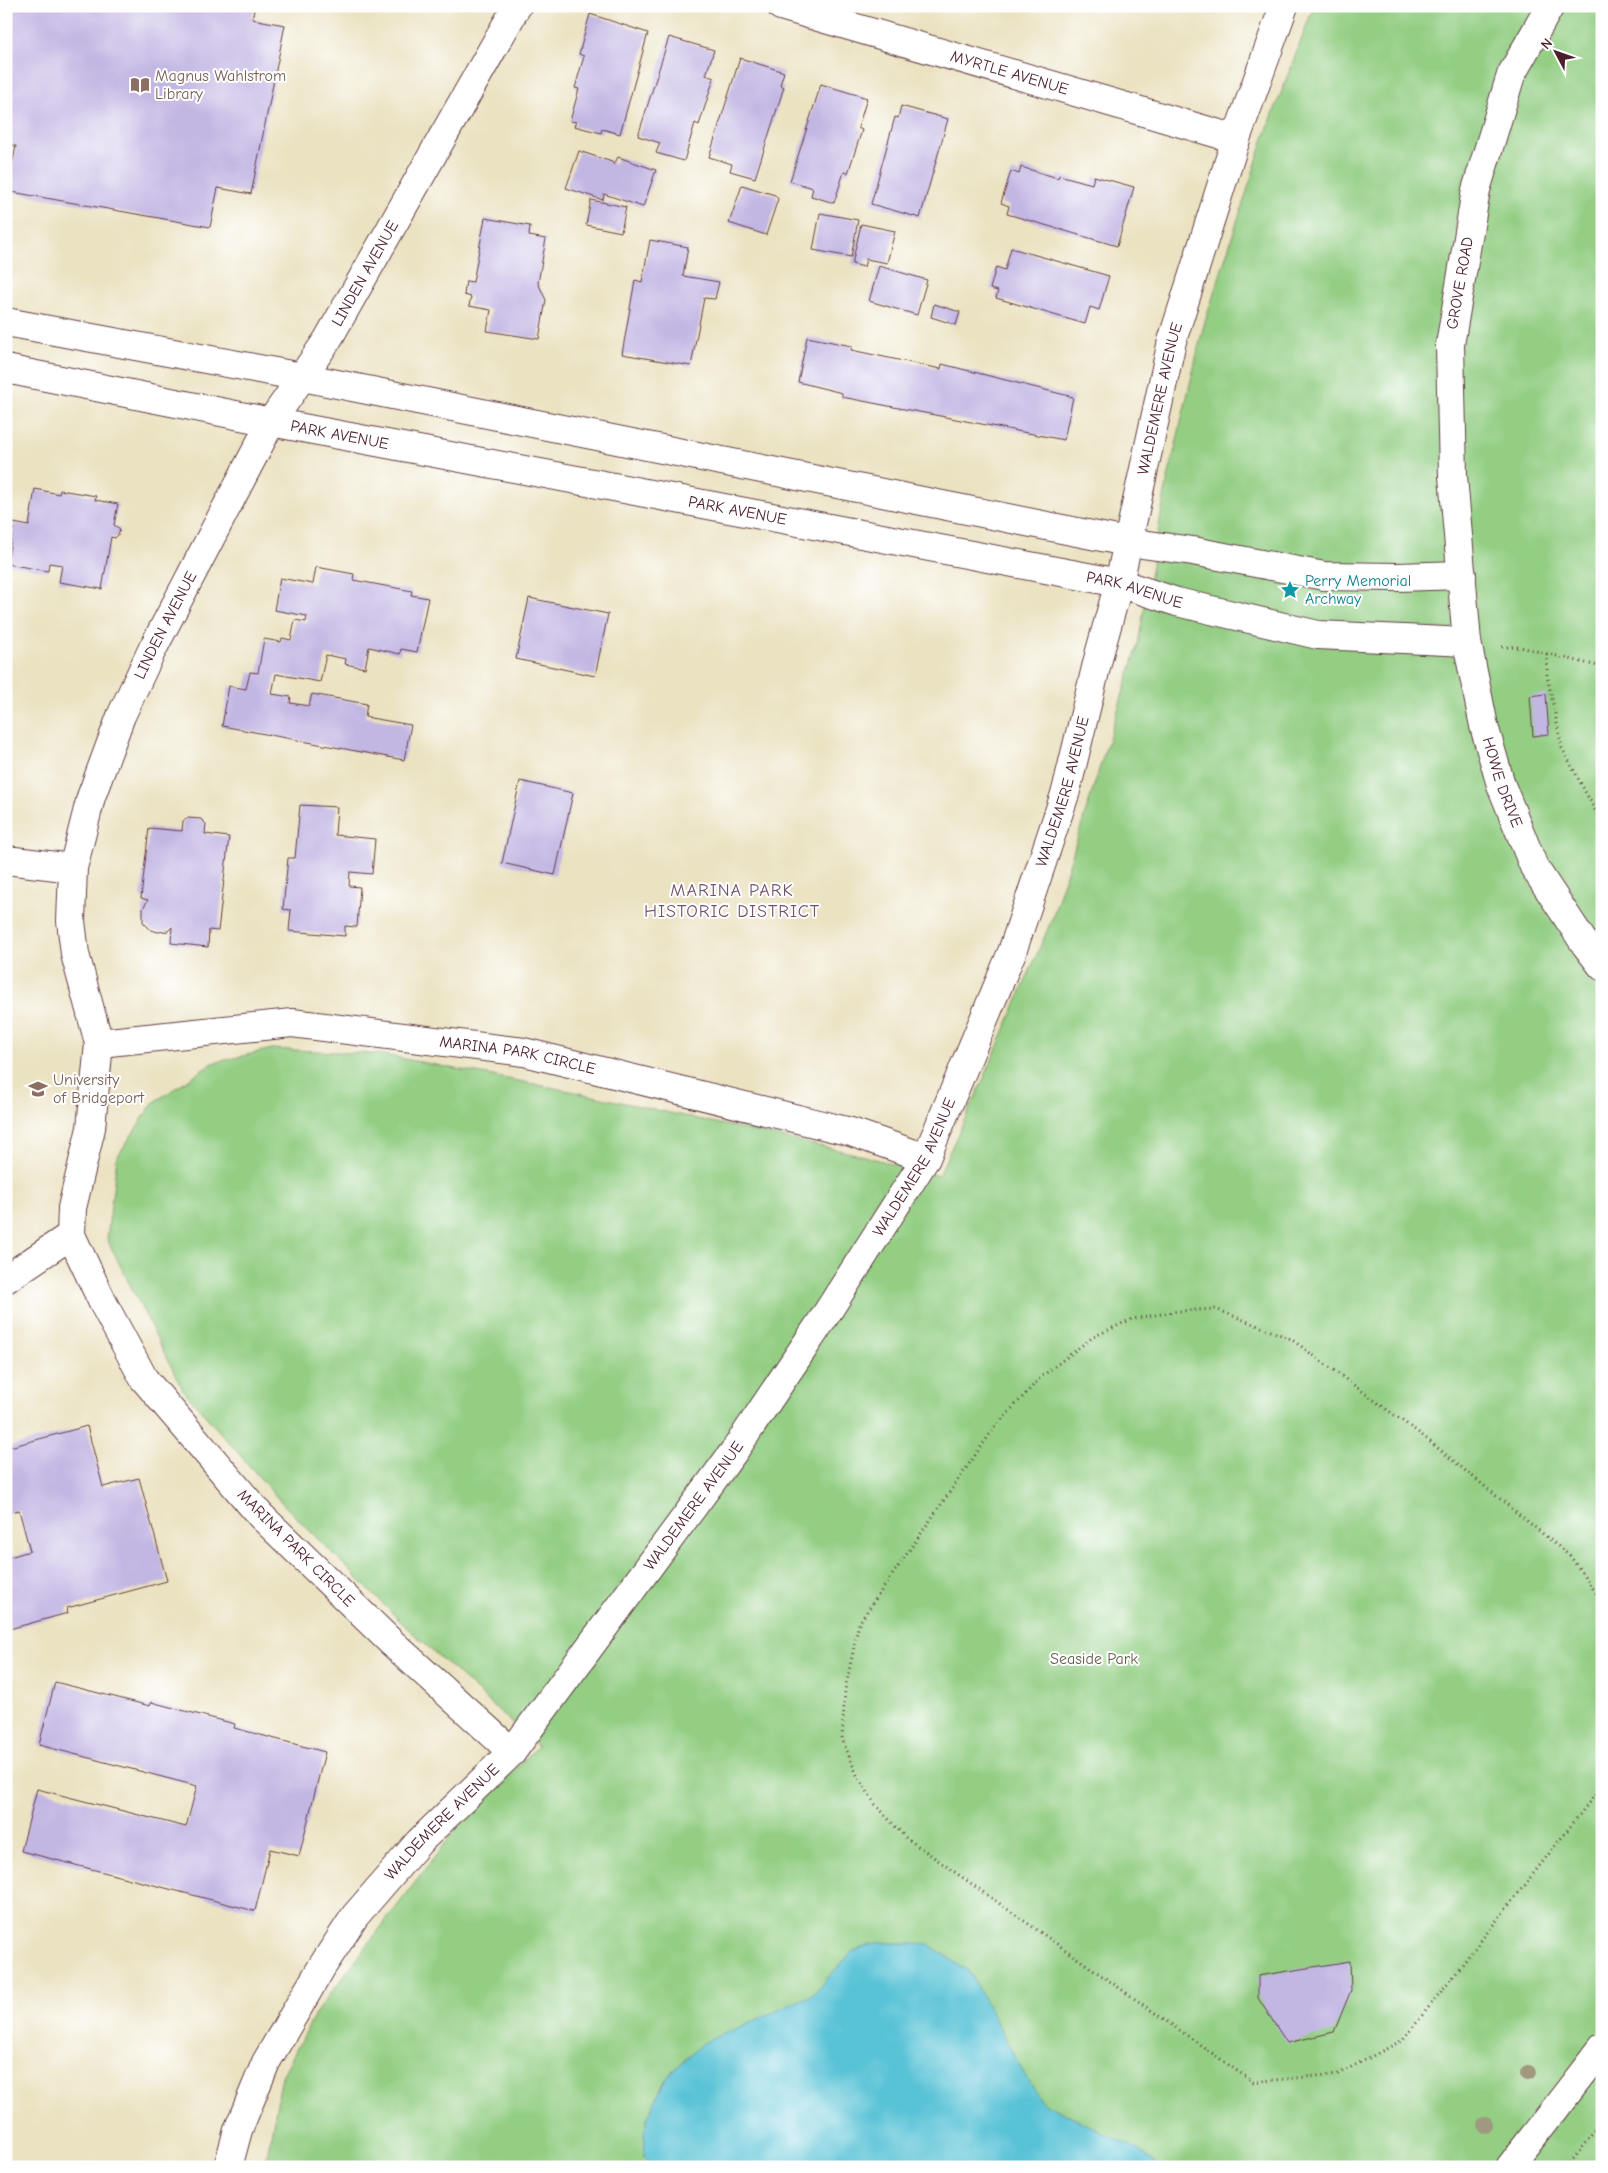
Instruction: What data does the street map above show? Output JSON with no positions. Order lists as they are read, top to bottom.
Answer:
{
  "streets": {
    "street": [
      "MYRTLE AVENUE",
      "LINDEN AVENUE",
      "GROVE ROAD",
      "WALDEMERE AVENUE",
      "PARK AVENUE",
      "HOWE DRIVE",
      "MARINA PARK CIRCLE"
    ]
  },
  "crossings": [
    ["MYRTLE AVENUE", "WALDEMERE AVENUE"],
    ["LINDEN AVENUE", "PARK AVENUE"],
    ["LINDEN AVENUE", "MARINA PARK CIRCLE"],
    ["GROVE ROAD", "HOWE DRIVE"],
    ["WALDEMERE AVENUE", "PARK AVENUE"],
    ["WALDEMERE AVENUE", "MARINA PARK CIRCLE"],
    ["PARK AVENUE", "HOWE DRIVE"]
  ],
  "districts": ["MARINA PARK HISTORIC DISTRICT"],
  "parks": ["Seaside Park"],
  "places": {
    "library": ["Magnus Wahlstrom Library"],
    "place": ["Perry Memorial Archway"],
    "school or university": ["University of Bridgeport"]
  },
  "north": "top left"
}
